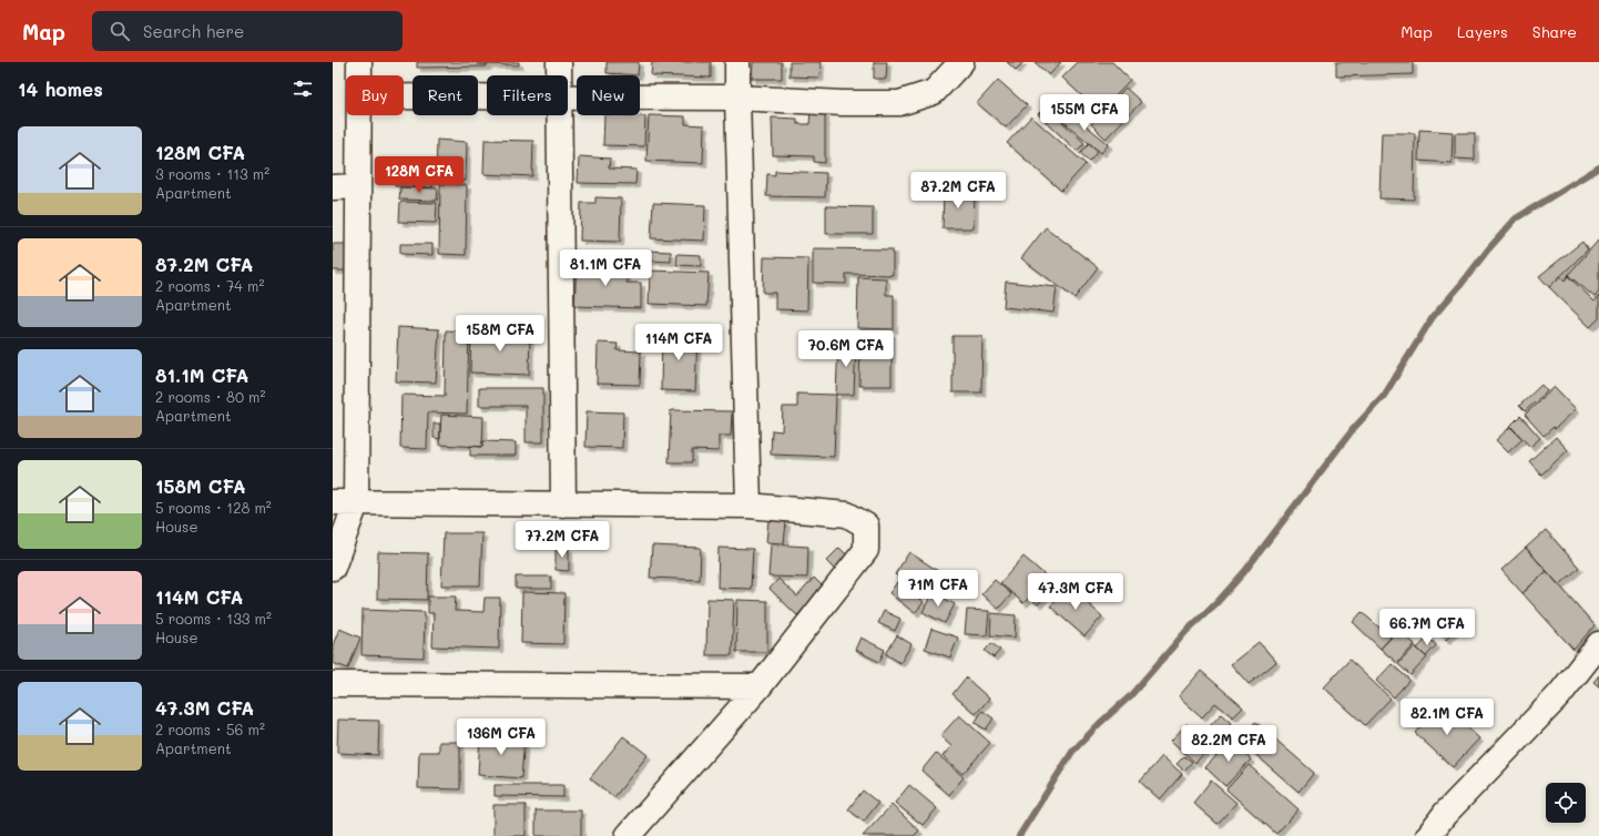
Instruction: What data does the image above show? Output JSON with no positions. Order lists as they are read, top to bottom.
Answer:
{
  "page": {
    "header": "Map",
    "search": "Search here",
    "nav": ["Map", "Layers", "Share"],
    "heading": "14 homes",
    "chip": [
      "Buy",
      "Rent",
      "Filters",
      "New"
    ],
    "price": [
      "155M CFA",
      "128M CFA",
      "87.2M CFA",
      "81.1M CFA",
      "158M CFA",
      "114M CFA",
      "70.6M CFA",
      "77.2M CFA",
      "71M CFA",
      "47.3M CFA",
      "66.7M CFA",
      "82.1M CFA",
      "136M CFA",
      "82.2M CFA"
    ],
    "list": [
      {
        "name": "128M CFA",
        "note": "3 rooms · 113 m² · Apartment"
      },
      {
        "name": "87.2M CFA",
        "note": "2 rooms · 74 m² · Apartment"
      },
      {
        "name": "81.1M CFA",
        "note": "2 rooms · 80 m² · Apartment"
      },
      {
        "name": "158M CFA",
        "note": "5 rooms · 128 m² · House"
      },
      {
        "name": "114M CFA",
        "note": "5 rooms · 133 m² · House"
      },
      {
        "name": "47.3M CFA",
        "note": "2 rooms · 56 m² · Apartment"
      }
    ]
  }
}
